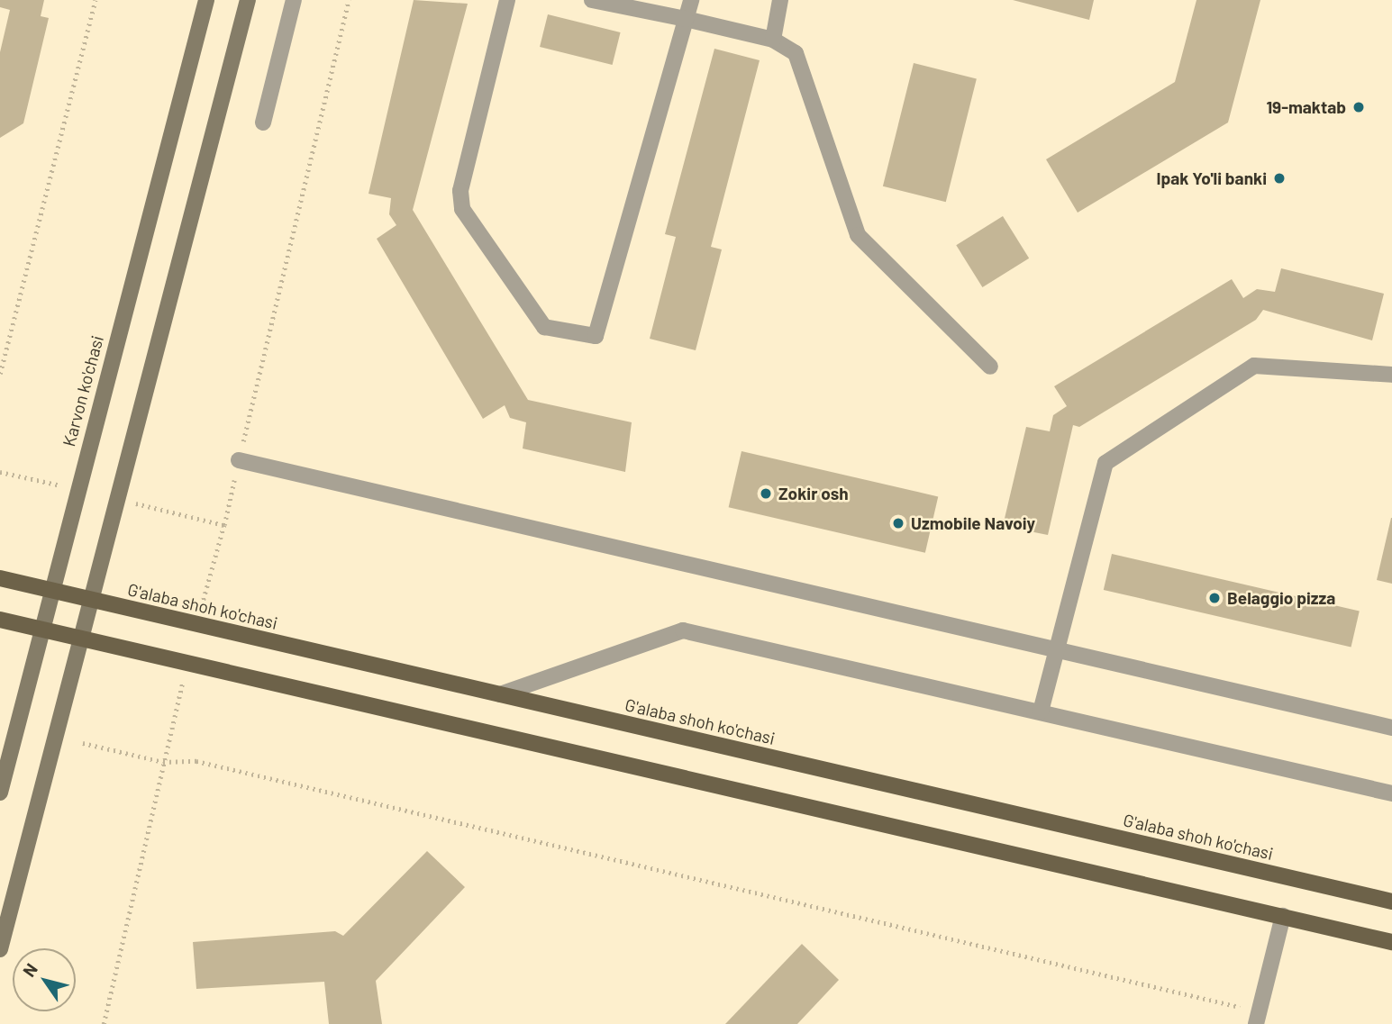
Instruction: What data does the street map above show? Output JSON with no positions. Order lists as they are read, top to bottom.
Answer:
{
  "streets": {
    "main road": ["Karvon ko'chasi", "G'alaba shoh ko'chasi"]
  },
  "crossings": [
    ["Karvon ko'chasi", "G'alaba shoh ko'chasi"]
  ],
  "places": [
    "19-maktab",
    "Ipak Yo'li banki",
    "Zokir osh",
    "Uzmobile Navoiy",
    "Belaggio pizza"
  ],
  "north": "top left"
}
